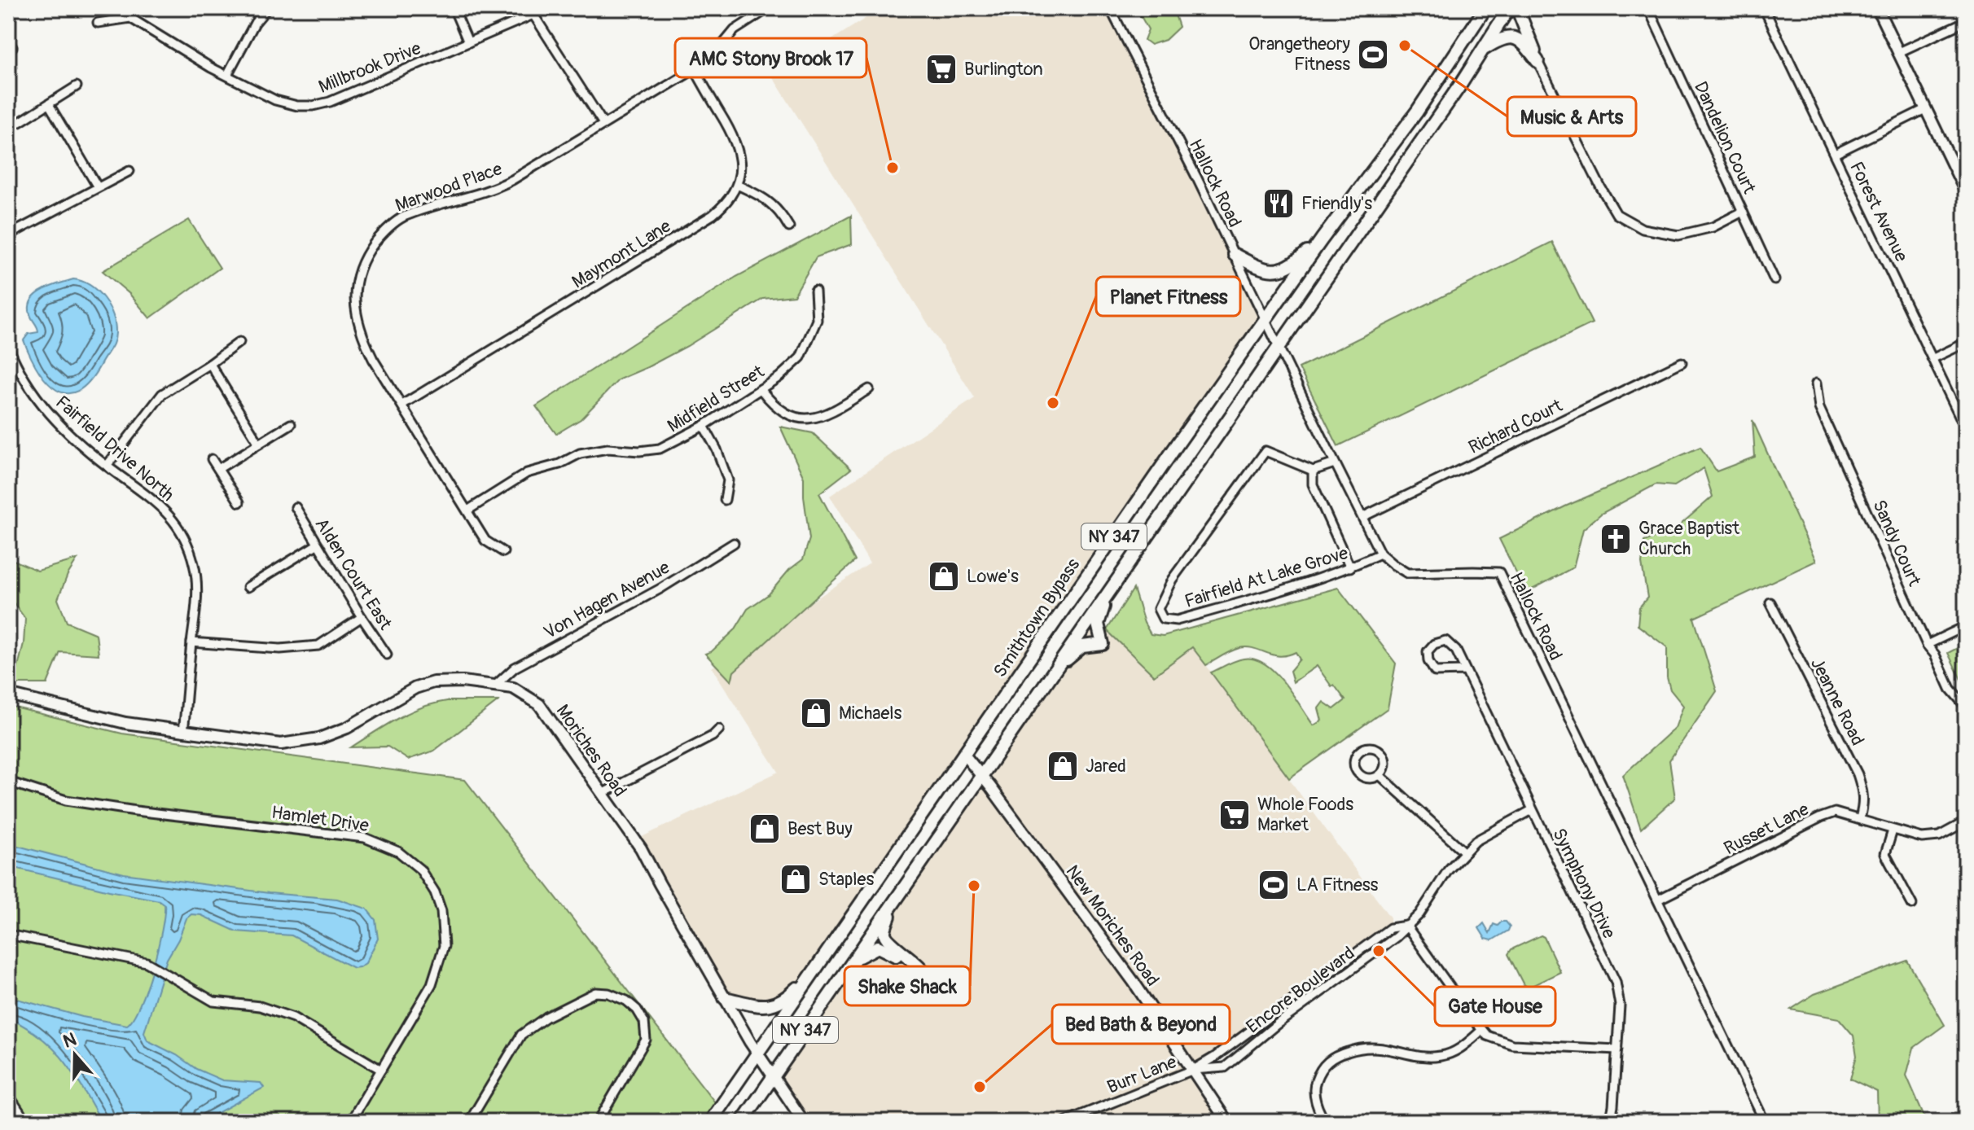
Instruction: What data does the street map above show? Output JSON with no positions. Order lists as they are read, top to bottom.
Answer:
{
  "streets": {
    "highway": ["NY 347", "Smithtown Bypass"],
    "main road": ["Moriches Road", "New Moriches Road"],
    "street": [
      "Millbrook Drive",
      "Dandelion Court",
      "Hallock Road",
      "Marwood Place",
      "Forest Avenue",
      "Maymont Lane",
      "Midfield Street",
      "Richard Court",
      "Fairfield Drive North",
      "Sandy Court",
      "Alden Court East",
      "Fairfield At Lake Grove",
      "Von Hagen Avenue",
      "Jeanne Road",
      "Hamlet Drive",
      "Russet Lane",
      "Symphony Drive",
      "Encore Boulevard",
      "Burr Lane"
    ]
  },
  "crossings": [
    ["Hallock Road", "Richard Court"],
    ["Hallock Road", "NY 347"],
    ["Hallock Road", "Fairfield At Lake Grove"],
    ["Hallock Road", "Smithtown Bypass"],
    ["Hallock Road", "Russet Lane"],
    ["Marwood Place", "Maymont Lane"],
    ["Marwood Place", "Midfield Street"],
    ["Fairfield Drive North", "Moriches Road"],
    ["NY 347", "Moriches Road"],
    ["NY 347", "New Moriches Road"],
    ["Von Hagen Avenue", "Moriches Road"],
    ["Smithtown Bypass", "Moriches Road"],
    ["Smithtown Bypass", "New Moriches Road"],
    ["Jeanne Road", "Russet Lane"],
    ["Symphony Drive", "Encore Boulevard"],
    ["New Moriches Road", "Encore Boulevard"],
    ["New Moriches Road", "Burr Lane"],
    ["Encore Boulevard", "Burr Lane"]
  ],
  "places": {
    "other": [
      "Music & Arts",
      "AMC Stony Brook 17",
      "Planet Fitness",
      "Shake Shack",
      "Gate House",
      "Bed Bath & Beyond"
    ],
    "sports": ["Orangetheory Fitness", "LA Fitness"],
    "supermarket": ["Burlington", "Whole Foods Market"],
    "restaurant": ["Friendly's"],
    "church": ["Grace Baptist Church"],
    "shop": [
      "Lowe's",
      "Michaels",
      "Jared",
      "Best Buy",
      "Staples"
    ]
  },
  "north": "top"
}
